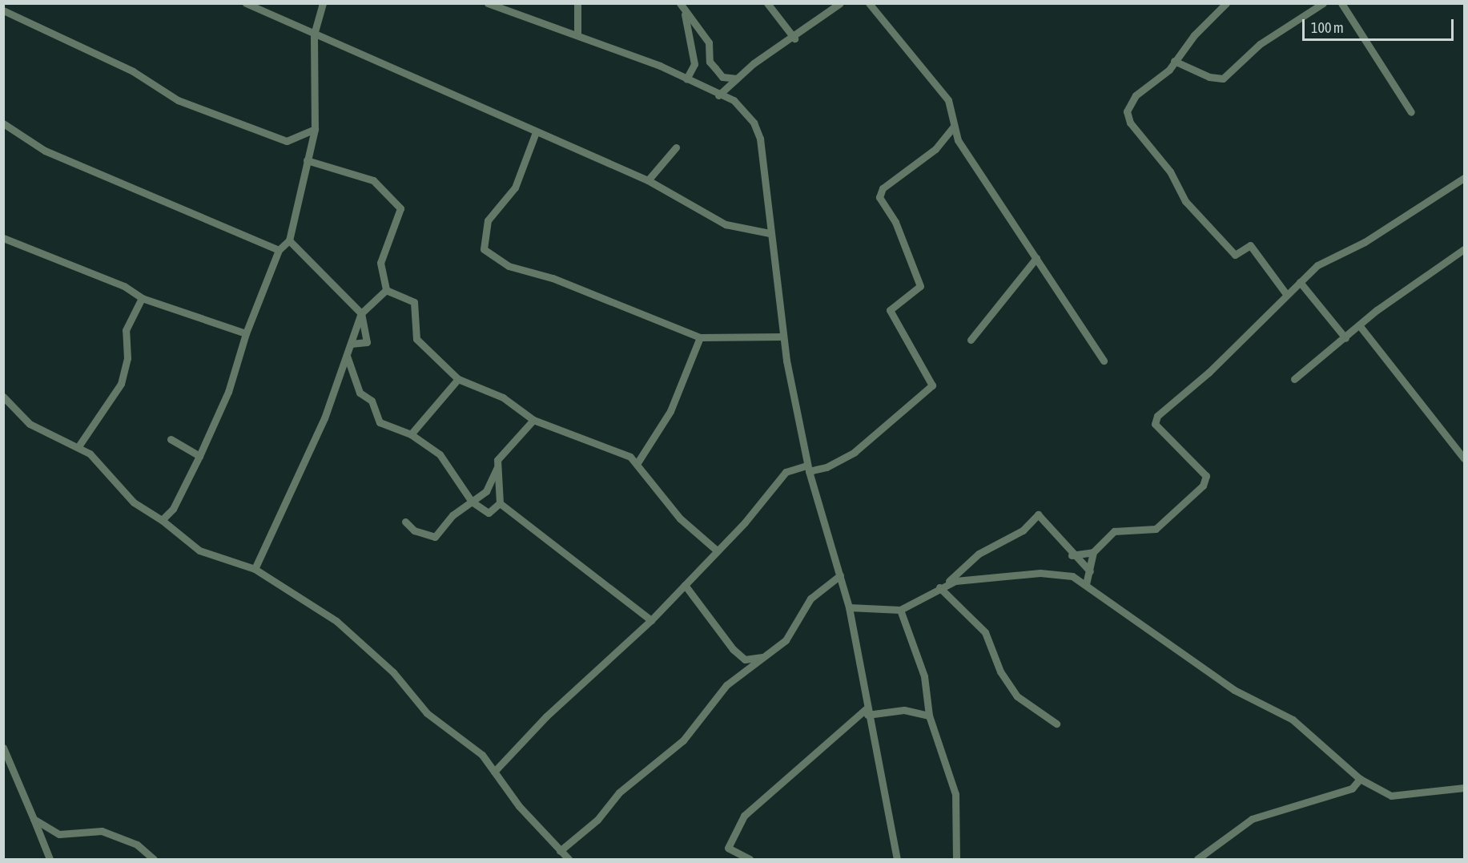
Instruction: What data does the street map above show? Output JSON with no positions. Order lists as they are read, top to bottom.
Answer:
{
  "scale_bar": "100 m"
}
